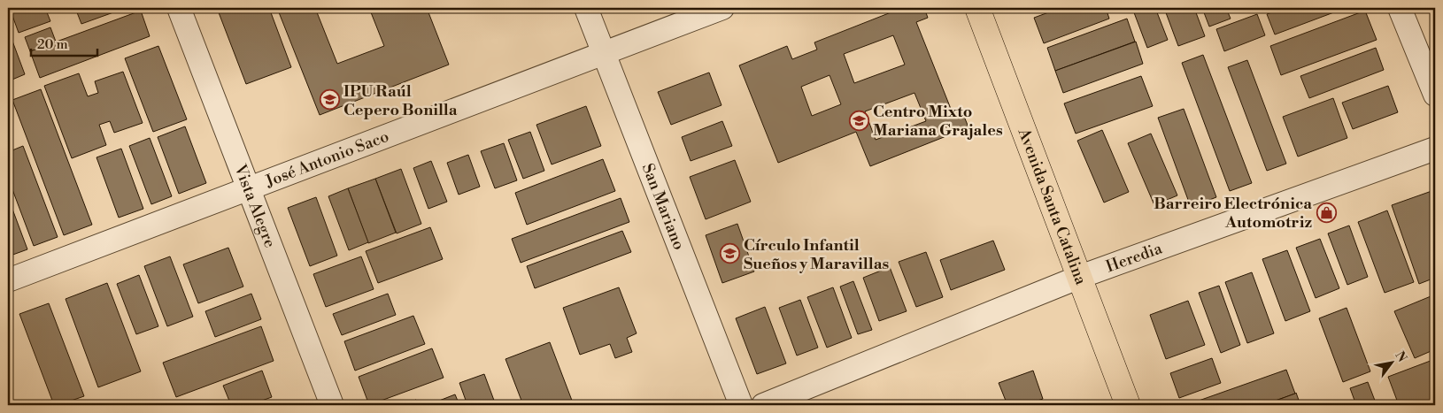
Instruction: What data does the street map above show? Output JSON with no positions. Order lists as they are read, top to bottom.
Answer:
{
  "streets": {
    "main road": ["Avenida Santa Catalina"],
    "street": [
      "José Antonio Saco",
      "Vista Alegre",
      "San Mariano",
      "Heredia"
    ]
  },
  "crossings": [
    ["José Antonio Saco", "Vista Alegre"],
    ["José Antonio Saco", "San Mariano"],
    ["Avenida Santa Catalina", "Heredia"]
  ],
  "places": {
    "school or university": ["IPU Raúl Cepero Bonilla", "Centro Mixto Mariana Grajales", "Círculo Infantil Sueños y Maravillas"],
    "shop": ["Barreiro Electrónica Automotriz"]
  },
  "scale_bar": "20 m",
  "north": "top right"
}
